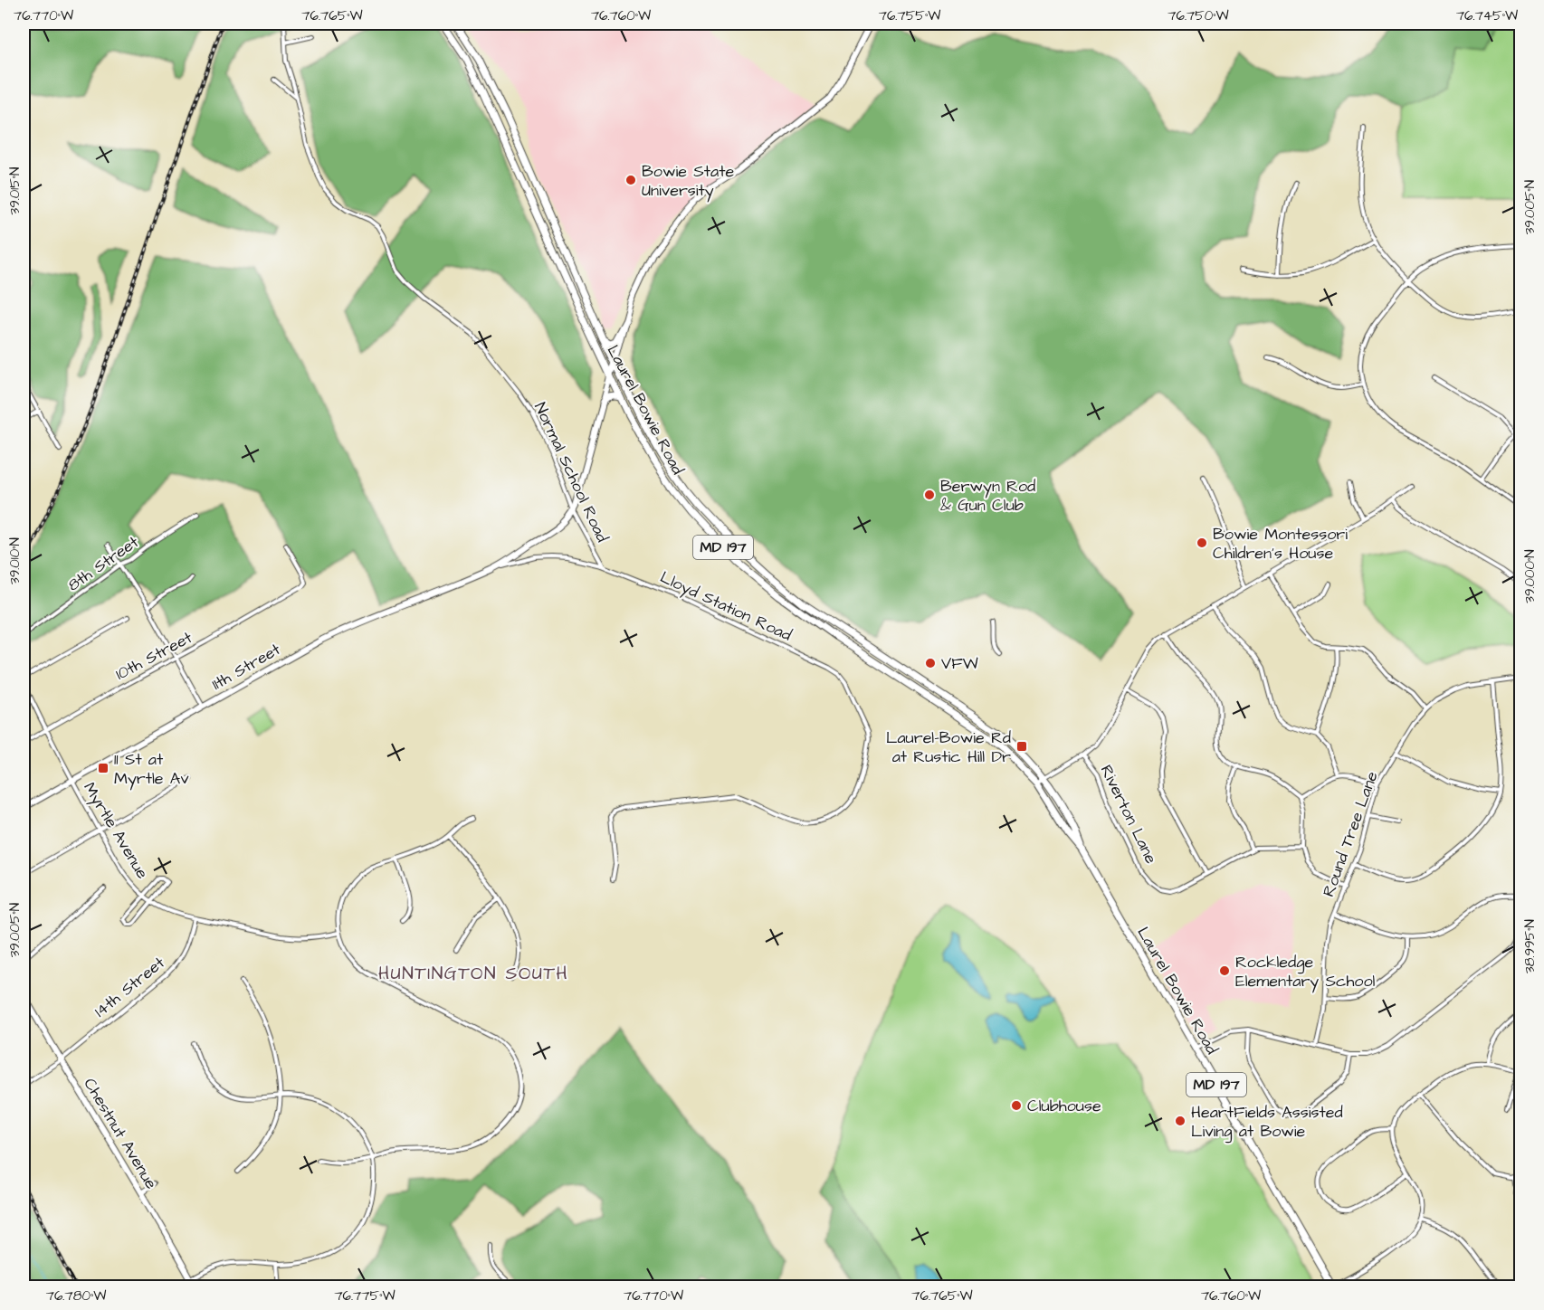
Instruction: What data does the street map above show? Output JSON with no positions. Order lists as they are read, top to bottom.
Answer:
{
  "streets": {
    "main road": [
      "Laurel Bowie Road",
      "MD 197",
      "11th Street",
      "Chestnut Avenue"
    ],
    "street": [
      "Normal School Road",
      "8th Street",
      "Lloyd Station Road",
      "10th Street",
      "Riverton Lane",
      "Myrtle Avenue",
      "Round Tree Lane",
      "14th Street"
    ]
  },
  "crossings": [
    ["Normal School Road", "Lloyd Station Road"],
    ["Normal School Road", "11th Street"],
    ["Lloyd Station Road", "11th Street"],
    ["10th Street", "Myrtle Avenue"],
    ["11th Street", "Myrtle Avenue"],
    ["Myrtle Avenue", "14th Street"],
    ["14th Street", "Chestnut Avenue"]
  ],
  "districts": ["HUNTINGTON SOUTH"],
  "places": {
    "other": [
      "Bowie State University",
      "Berwyn Rod & Gun Club",
      "Bowie Montessori Children's House",
      "VFW",
      "Rockledge Elementary School",
      "Clubhouse",
      "HeartFields Assisted Living at Bowie"
    ],
    "transit": ["Laurel-Bowie Rd at Rustic Hill Dr", "11 St at Myrtle Av"]
  },
  "coordinates": [
    "76.770°W",
    "76.765°W",
    "76.760°W",
    "76.755°W",
    "76.750°W",
    "76.745°W",
    "39.015°N",
    "39.005°N",
    "39.010°N",
    "39.000°N",
    "38.995°N",
    "76.780°W",
    "76.775°W"
  ]
}
